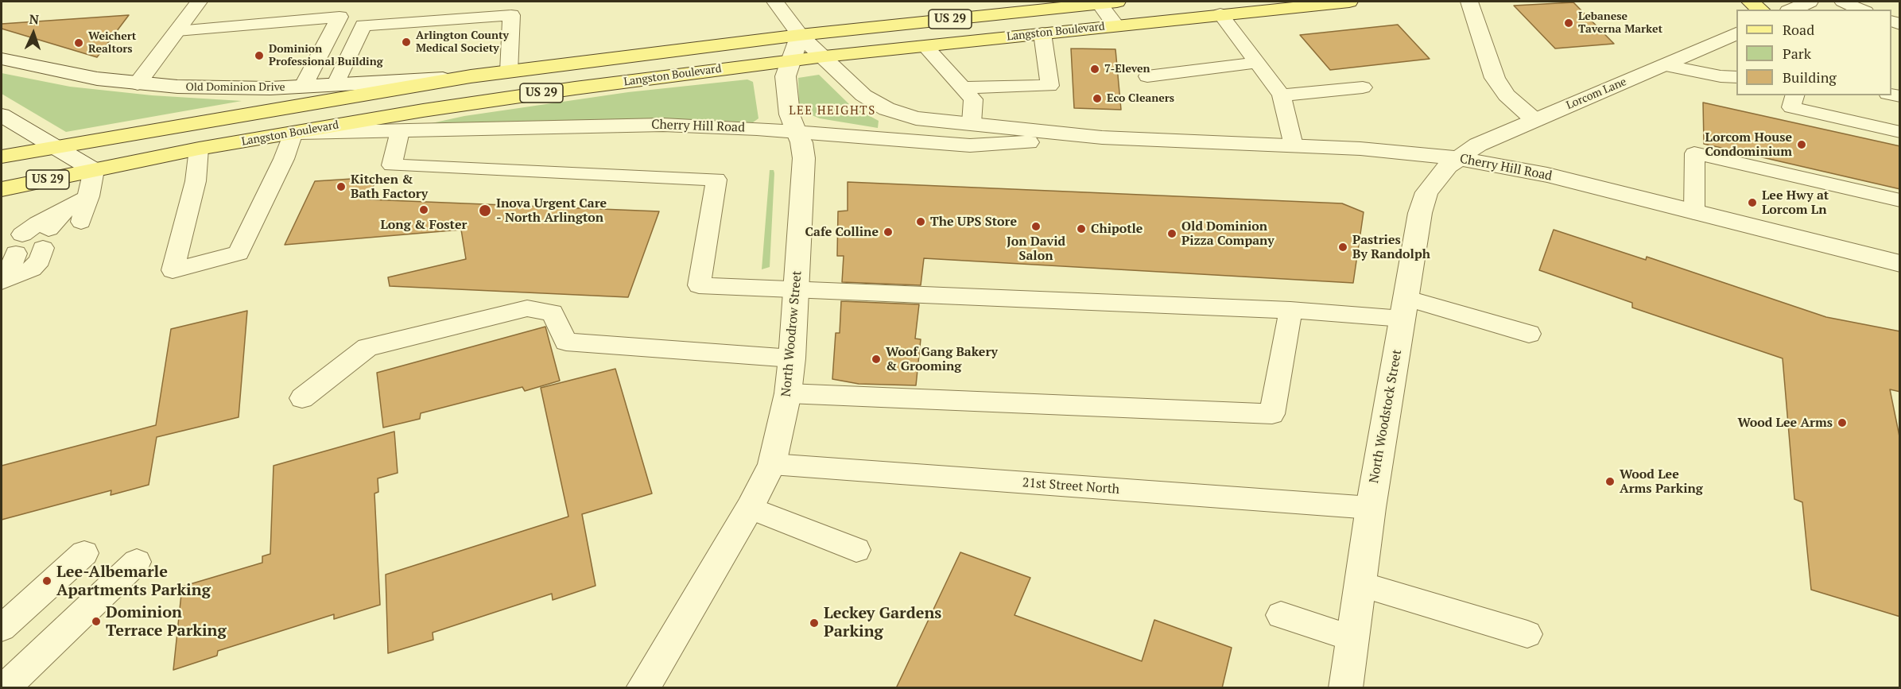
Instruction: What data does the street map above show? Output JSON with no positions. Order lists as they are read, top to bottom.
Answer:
{
  "streets": {
    "main road": ["US 29", "Langston Boulevard"],
    "street": [
      "Old Dominion Drive",
      "Lorcom Lane",
      "Cherry Hill Road",
      "North Woodrow Street",
      "North Woodstock Street"
    ],
    "lane": ["21st Street North"]
  },
  "crossings": [
    ["Langston Boulevard", "Old Dominion Drive"],
    ["Langston Boulevard", "Cherry Hill Road"],
    ["Langston Boulevard", "North Woodrow Street"],
    ["Lorcom Lane", "Cherry Hill Road"],
    ["Lorcom Lane", "North Woodstock Street"],
    ["Cherry Hill Road", "North Woodrow Street"],
    ["Cherry Hill Road", "North Woodstock Street"],
    ["North Woodrow Street", "21st Street North"],
    ["North Woodstock Street", "21st Street North"]
  ],
  "districts": ["LEE HEIGHTS"],
  "places": [
    "Lebanese Taverna Market",
    "Arlington County Medical Society",
    "Weichert Realtors",
    "Dominion Professional Building",
    "7-Eleven",
    "Eco Cleaners",
    "Lorcom House Condominium",
    "Kitchen & Bath Factory",
    "Lee Hwy at Lorcom Ln",
    "Long & Foster",
    "Inova Urgent Care - North Arlington",
    "The UPS Store",
    "Jon David Salon",
    "Chipotle",
    "Cafe Colline",
    "Old Dominion Pizza Company",
    "Pastries By Randolph",
    "Woof Gang Bakery & Grooming",
    "Wood Lee Arms",
    "Wood Lee Arms Parking",
    "Lee-Albemarle Apartments Parking",
    "Dominion Terrace Parking",
    "Leckey Gardens Parking"
  ],
  "legend": ["Road", "Park", "Building"],
  "north": "top"
}
